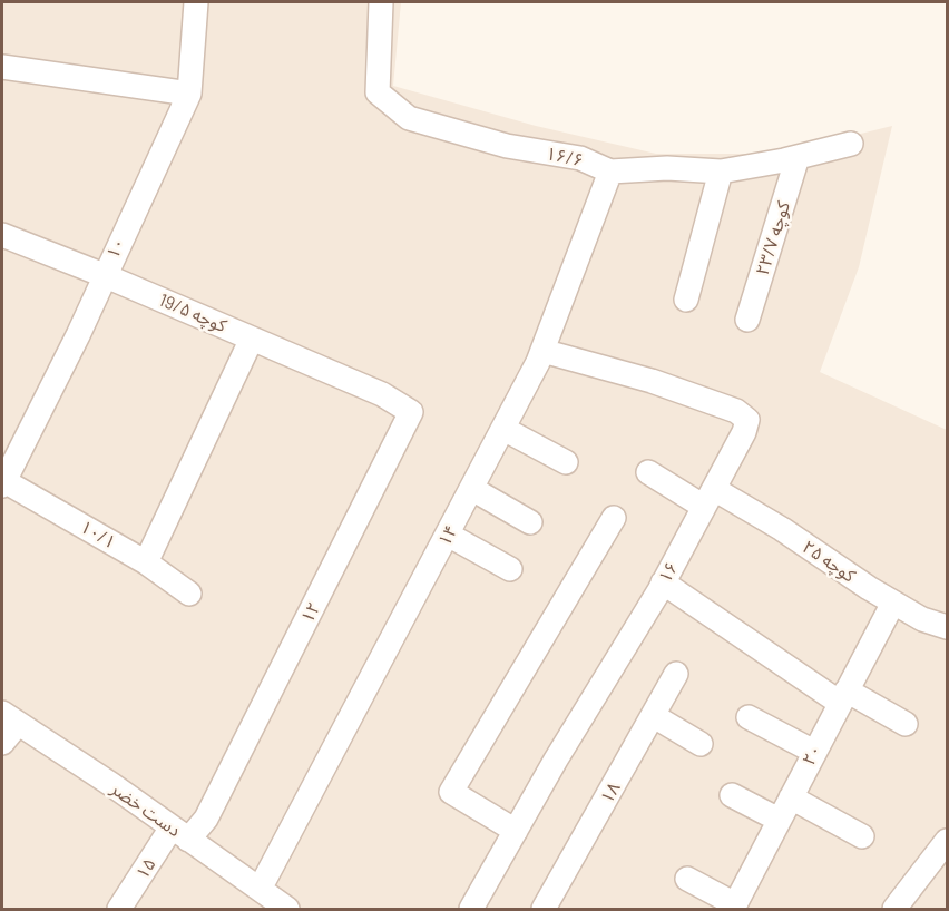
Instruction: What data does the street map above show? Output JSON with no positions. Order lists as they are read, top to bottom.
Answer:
{
  "streets": {
    "street": [
      "۱۶/۶",
      "کوچه ۲۳/۷",
      "۱۰",
      "کوچه 19/۵",
      "۱۰/۱",
      "۱۴",
      "کوچه ۲۵",
      "۱۶",
      "۱۲",
      "۲۰",
      "۱۸",
      "دست خضر",
      "۱۵"
    ]
  },
  "crossings": [
    ["۱۶/۶", "کوچه ۲۳/۷"],
    ["۱۶/۶", "۱۴"],
    ["۱۰", "کوچه 19/۵"],
    ["۱۰", "۱۰/۱"],
    ["کوچه 19/۵", "۱۲"],
    ["۱۴", "۱۶"],
    ["۱۴", "دست خضر"],
    ["کوچه ۲۵", "۱۶"],
    ["کوچه ۲۵", "۲۰"],
    ["۱۲", "دست خضر"],
    ["۱۲", "۱۵"],
    ["دست خضر", "۱۵"]
  ]
}
